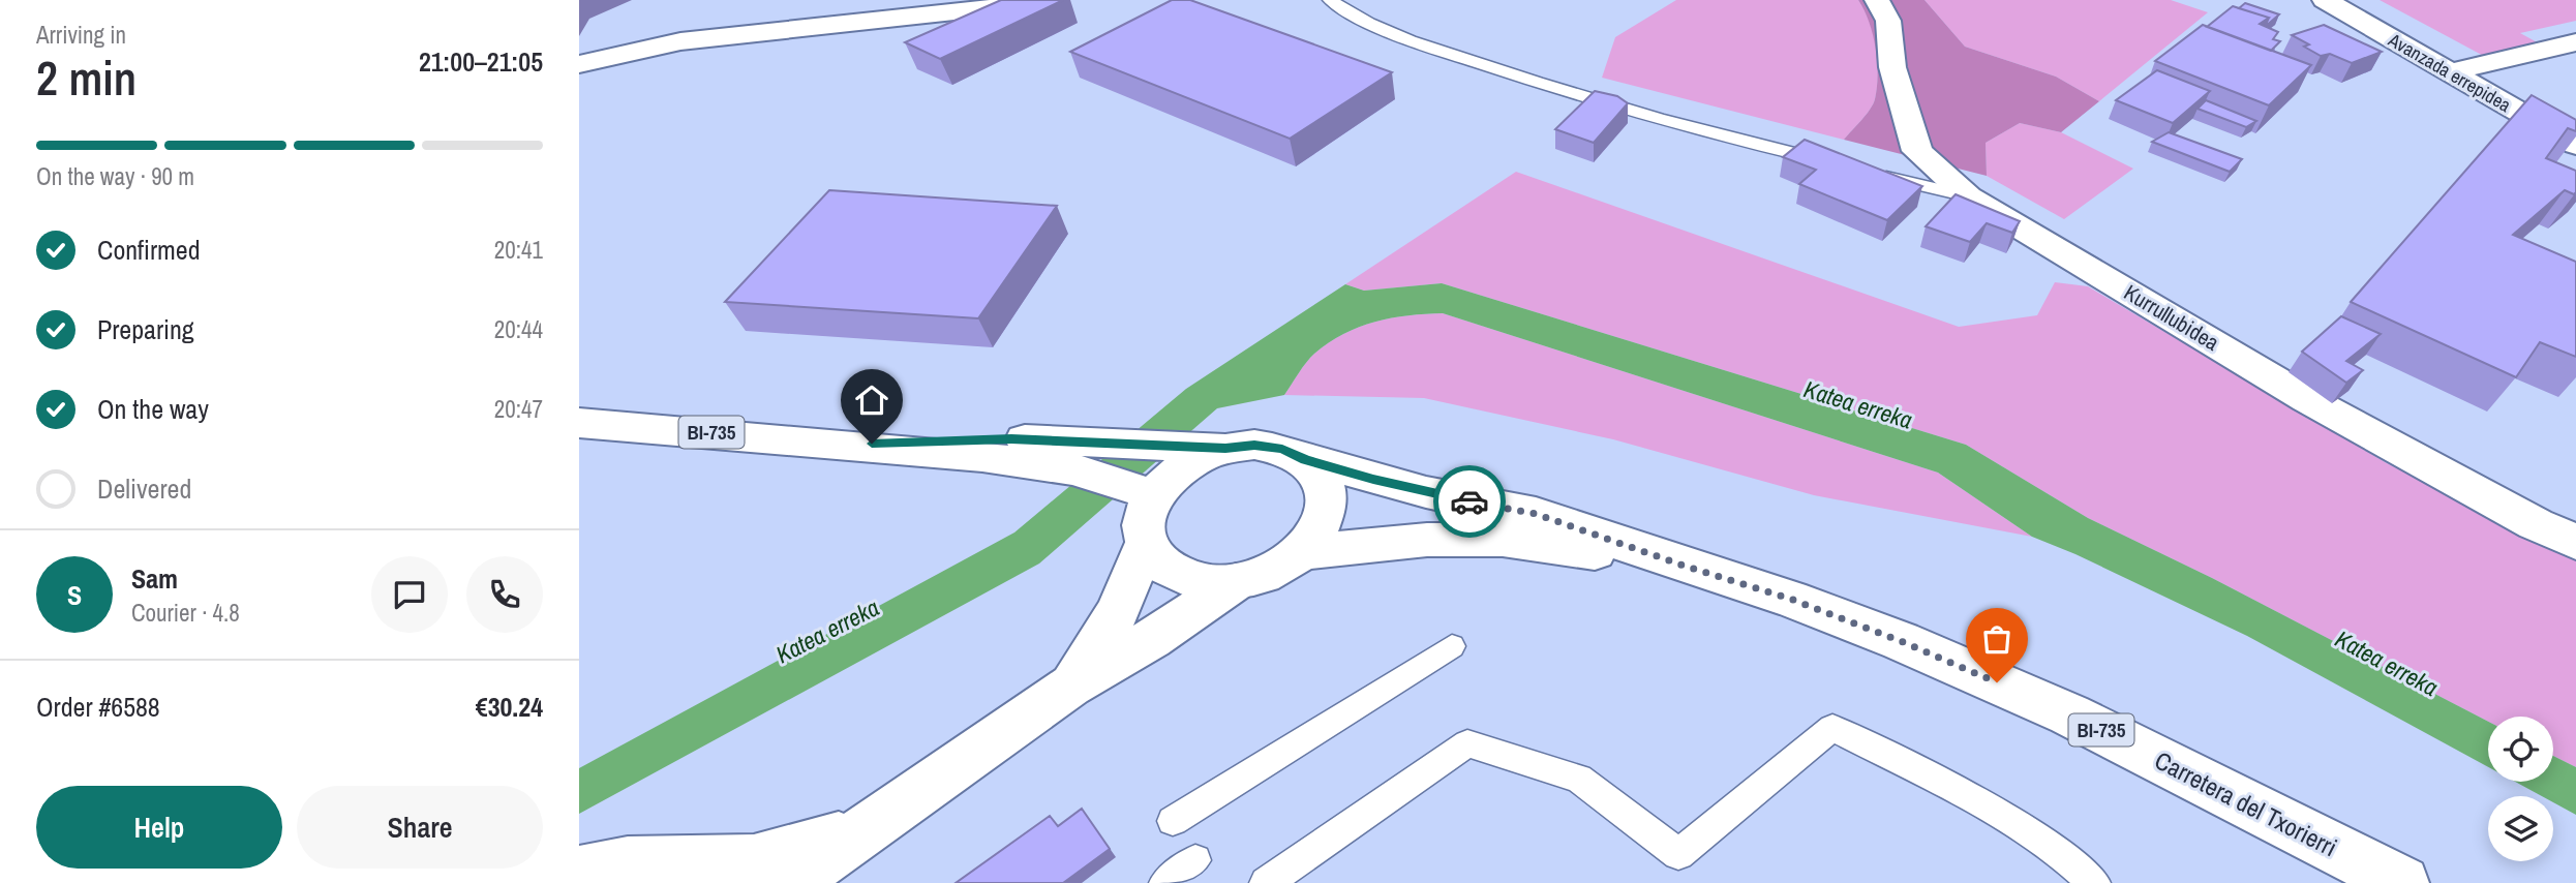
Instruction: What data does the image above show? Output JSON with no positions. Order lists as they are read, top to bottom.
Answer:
{
  "streets": {
    "street": [
      "Avanzada errepidea",
      "Kurrullubidea",
      "BI-735",
      "Carretera del Txorierri"
    ]
  },
  "crossings": [
    ["BI-735", "Carretera del Txorierri"]
  ],
  "water": ["Katea erreka"],
  "page": {
    "heading": ["2 min", "Arriving in", "21:00–21:05"],
    "panel": [
      "Sam",
      "Courier · 4.8",
      "Order #6588",
      "€30.24"
    ],
    "bar": "On the way · 90 m",
    "list": [
      ["Confirmed", "20:41"],
      ["Preparing", "20:44"],
      ["On the way", "20:47"],
      "Delivered"
    ],
    "round": "S",
    "buttons": ["Help", "Share"]
  }
}
